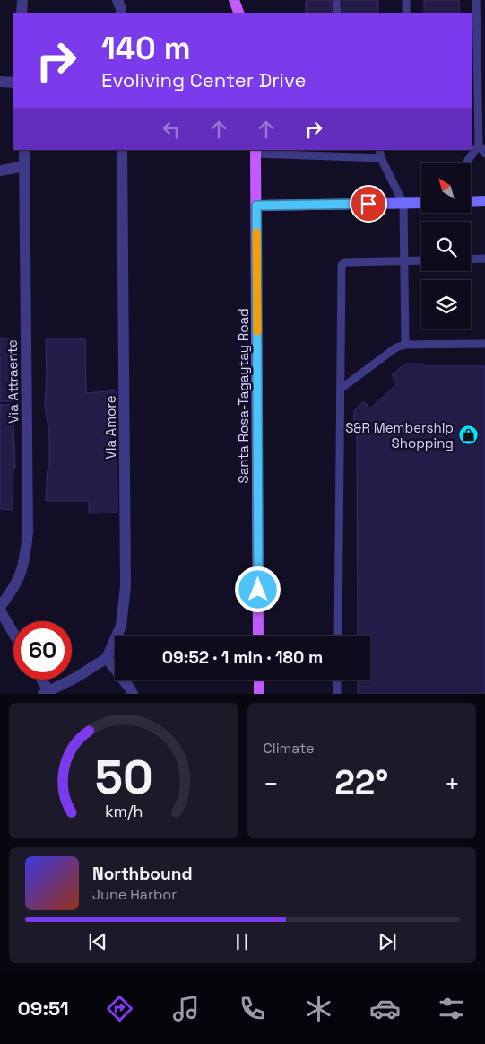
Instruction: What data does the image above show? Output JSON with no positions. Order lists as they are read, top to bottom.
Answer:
{
  "streets": {
    "main road": ["Santa Rosa-Tagaytay Road"],
    "street": ["Via Attraente", "Via Amore"]
  },
  "places": {
    "shop": ["S&R Membership Shopping"]
  },
  "north": "top left",
  "page": {
    "turn": ["140 m", "Evoliving Center Drive"],
    "limit": "60",
    "trip": "09:52 · 1 min · 180 m",
    "tile": "Climate",
    "heat": ["−", "22°", "+"],
    "song": ["Northbound", "June Harbor"],
    "tabs": "09:51",
    "gauge": ["50", "km/h"]
  }
}
